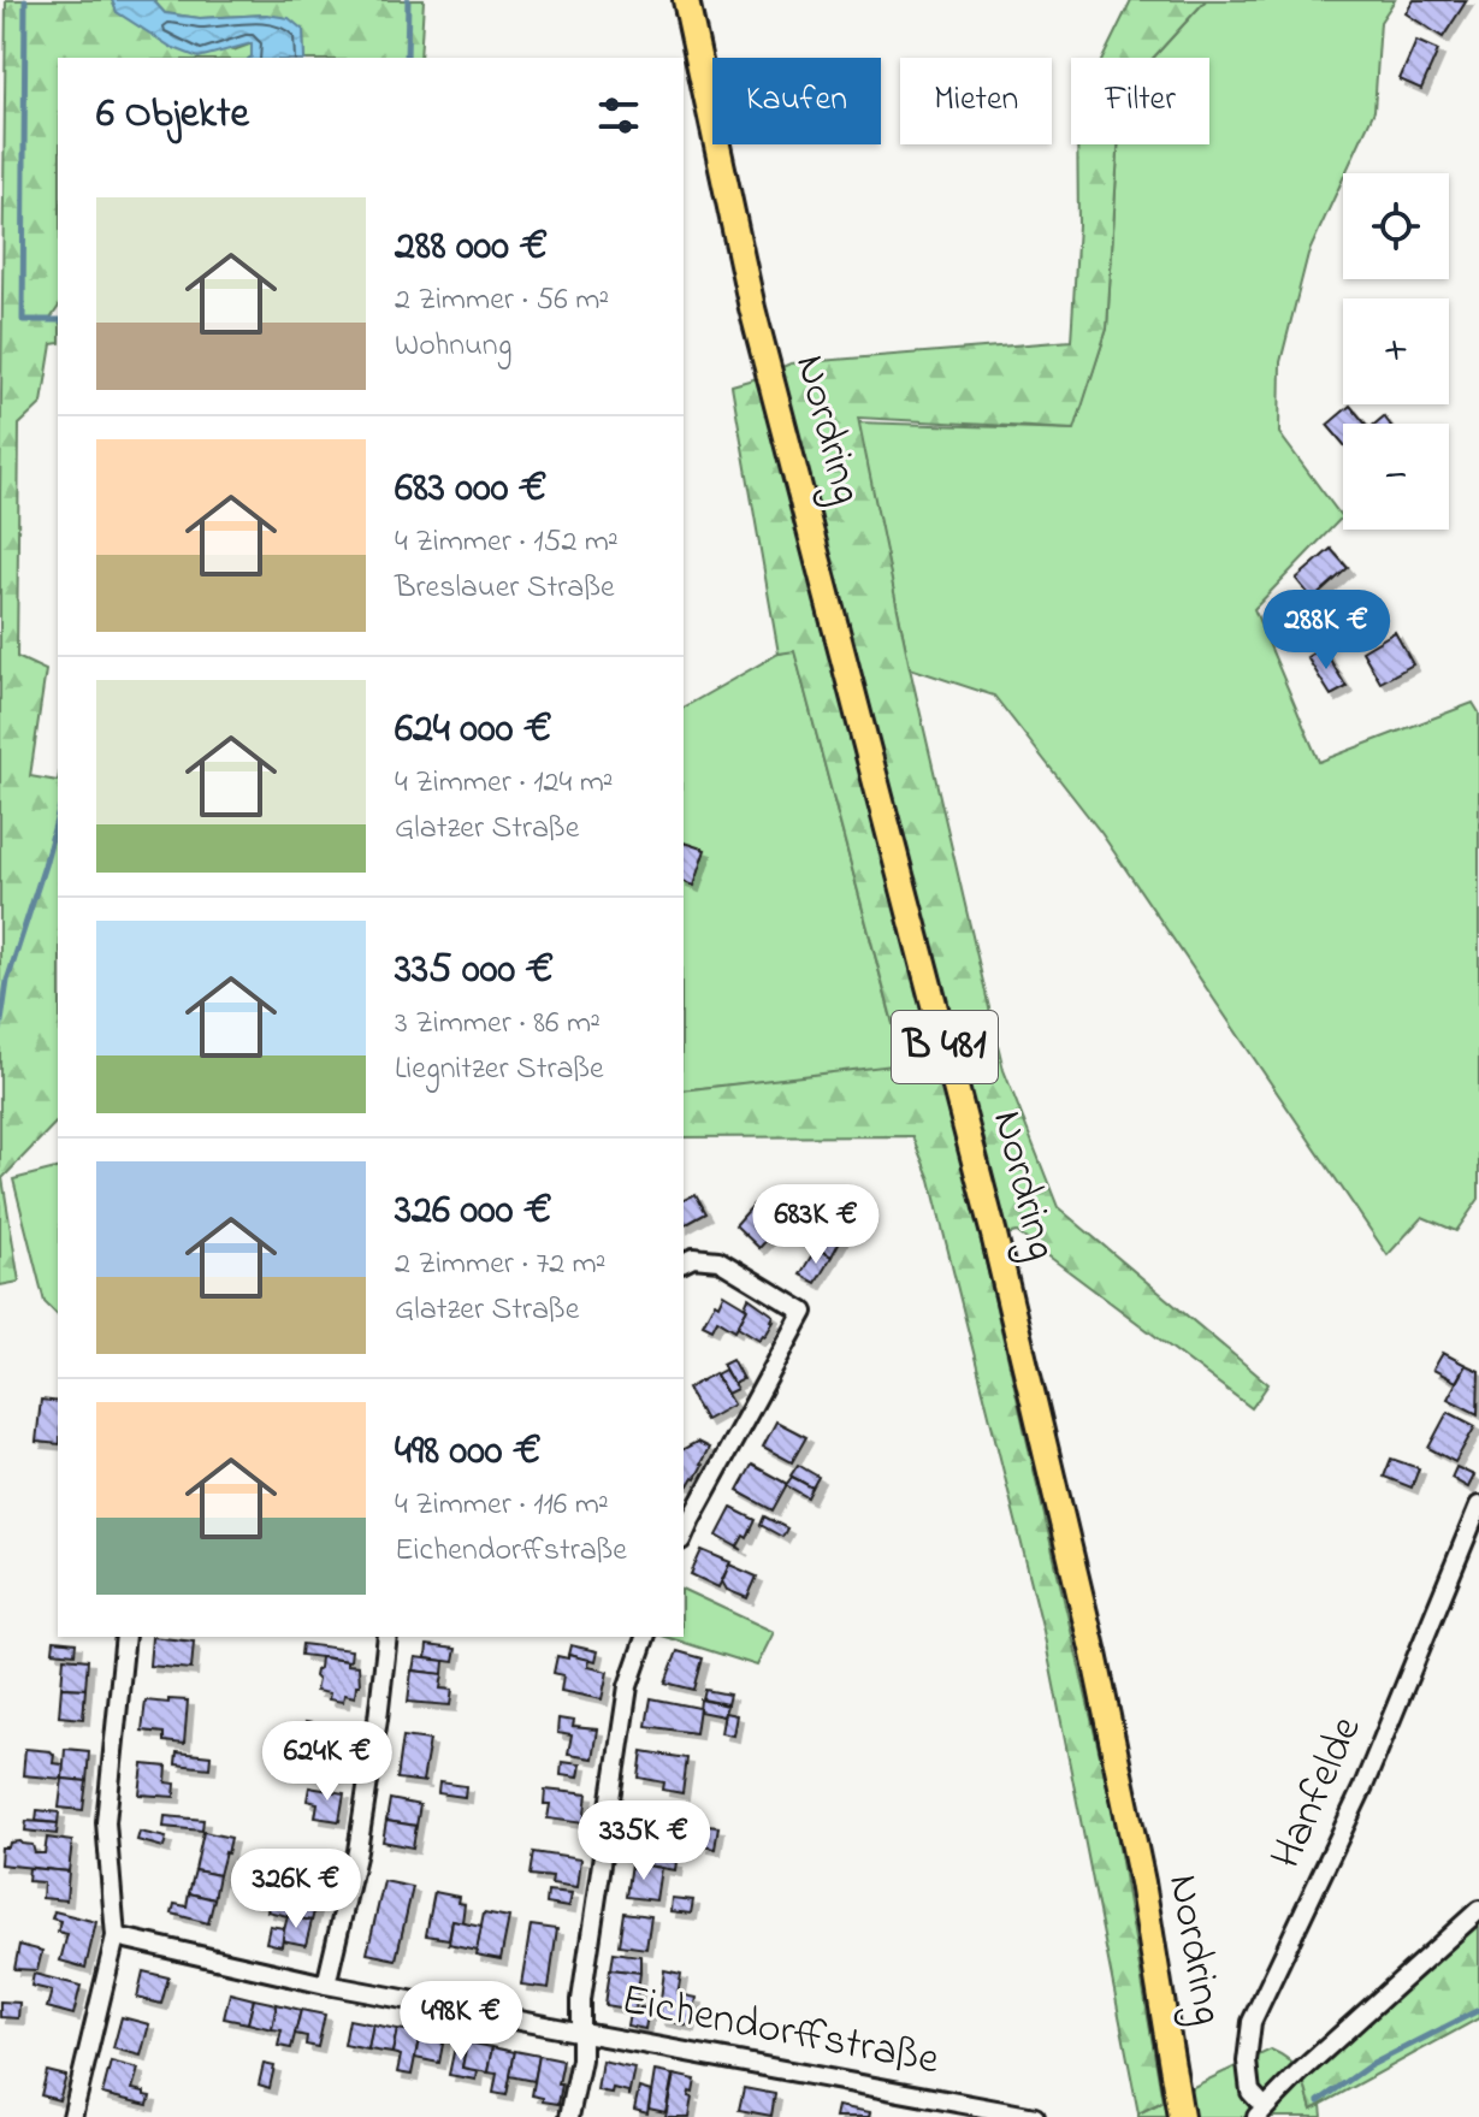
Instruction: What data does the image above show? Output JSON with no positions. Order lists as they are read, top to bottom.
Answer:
{
  "streets": {
    "main road": ["Nordring", "B 481"],
    "street": ["Hanfelde", "Eichendorffstraße"]
  },
  "page": {
    "chip": ["Kaufen", "Mieten", "Filter"],
    "heading": "6 Objekte",
    "map_buttons": ["+", "−"],
    "list": [
      {
        "name": "288 000 €",
        "note": "2 Zimmer · 56 m² · Wohnung"
      },
      {
        "name": "683 000 €",
        "note": "4 Zimmer · 152 m² · Breslauer Straße"
      },
      {
        "name": "624 000 €",
        "note": "4 Zimmer · 124 m² · Glatzer Straße"
      },
      {
        "name": "335 000 €",
        "note": "3 Zimmer · 86 m² · Liegnitzer Straße"
      },
      {
        "name": "326 000 €",
        "note": "2 Zimmer · 72 m² · Glatzer Straße"
      },
      {
        "name": "498 000 €",
        "note": "4 Zimmer · 116 m² · Eichendorffstraße"
      }
    ],
    "price": [
      "288K €",
      "683K €",
      "624K €",
      "335K €",
      "326K €",
      "498K €"
    ]
  }
}
